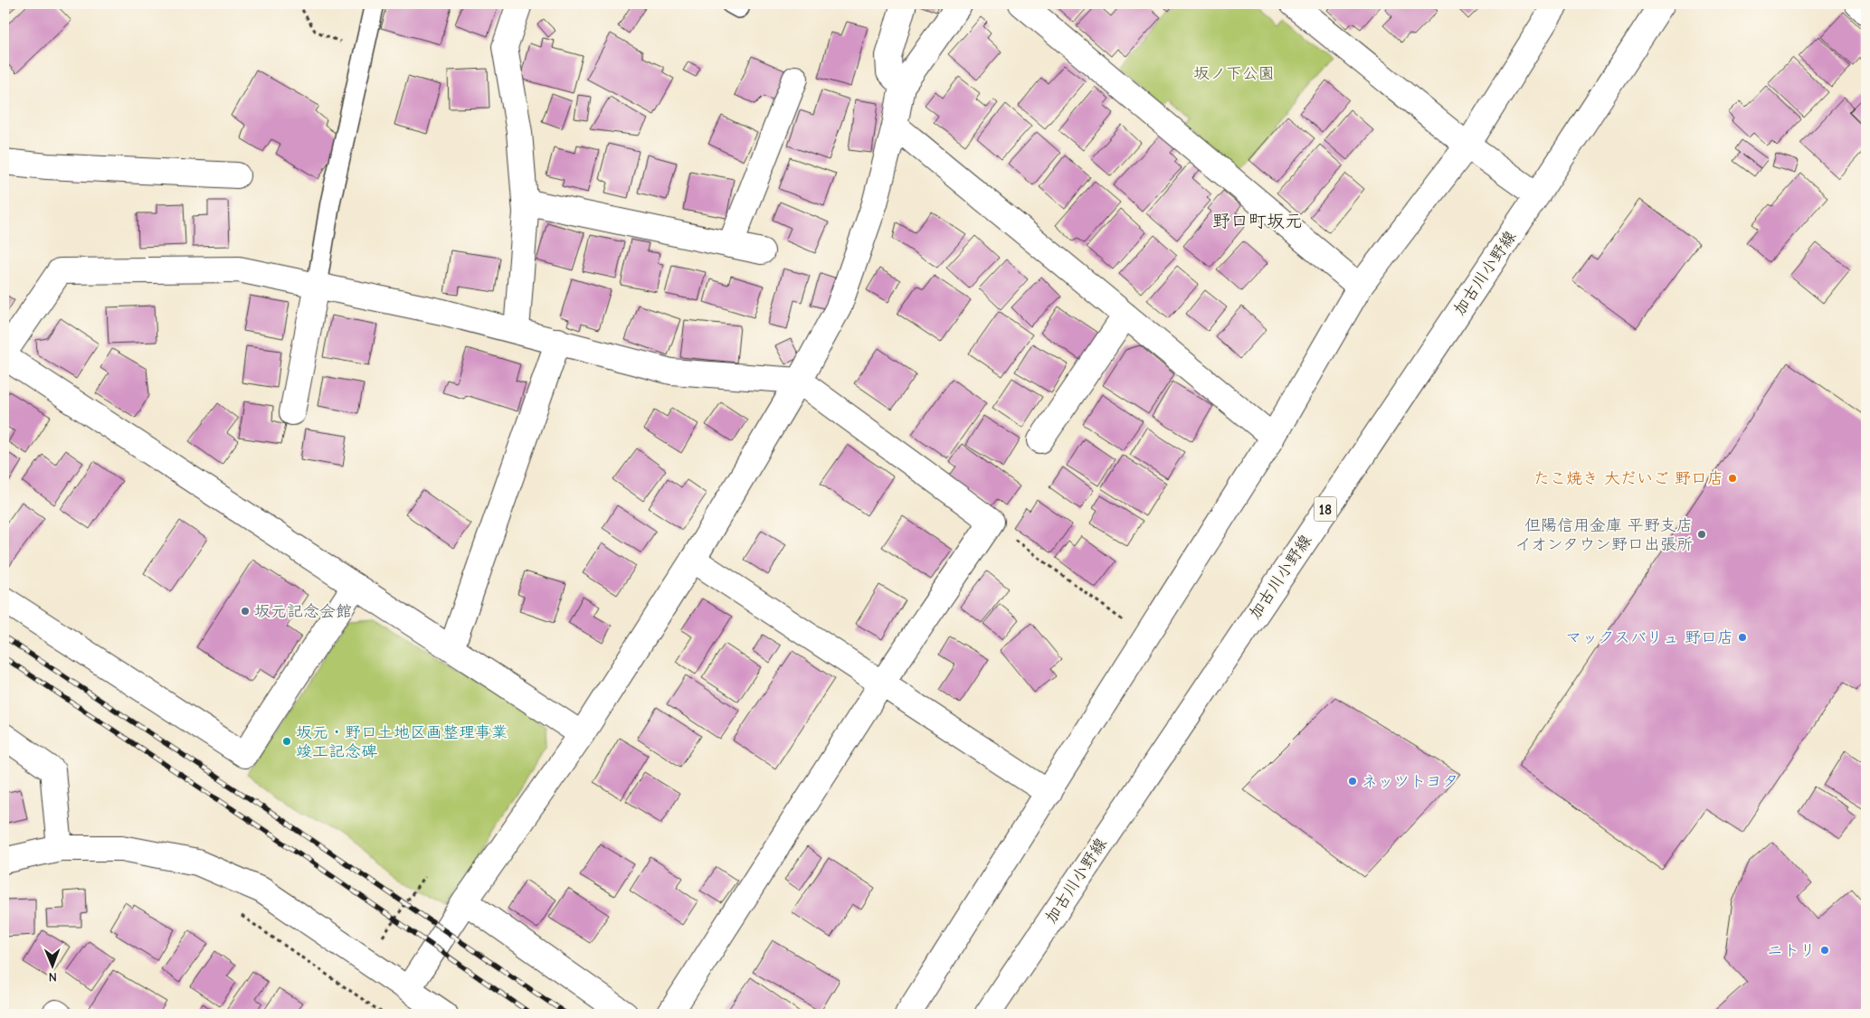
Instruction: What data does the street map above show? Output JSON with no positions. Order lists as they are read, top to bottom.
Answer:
{
  "streets": {
    "street": ["加古川小野線", "18"]
  },
  "districts": ["野口町坂元"],
  "parks": ["坂ノ下公園"],
  "places": [
    "たこ焼き 大だいご 野口店",
    "但陽信用金庫 平野支店 イオンタウン野口出張所",
    "坂元記念会館",
    "マックスバリュ 野口店",
    "坂元・野口土地区画整理事業 竣工記念碑",
    "ネッツトヨタ",
    "ニトリ"
  ],
  "north": "bottom"
}
